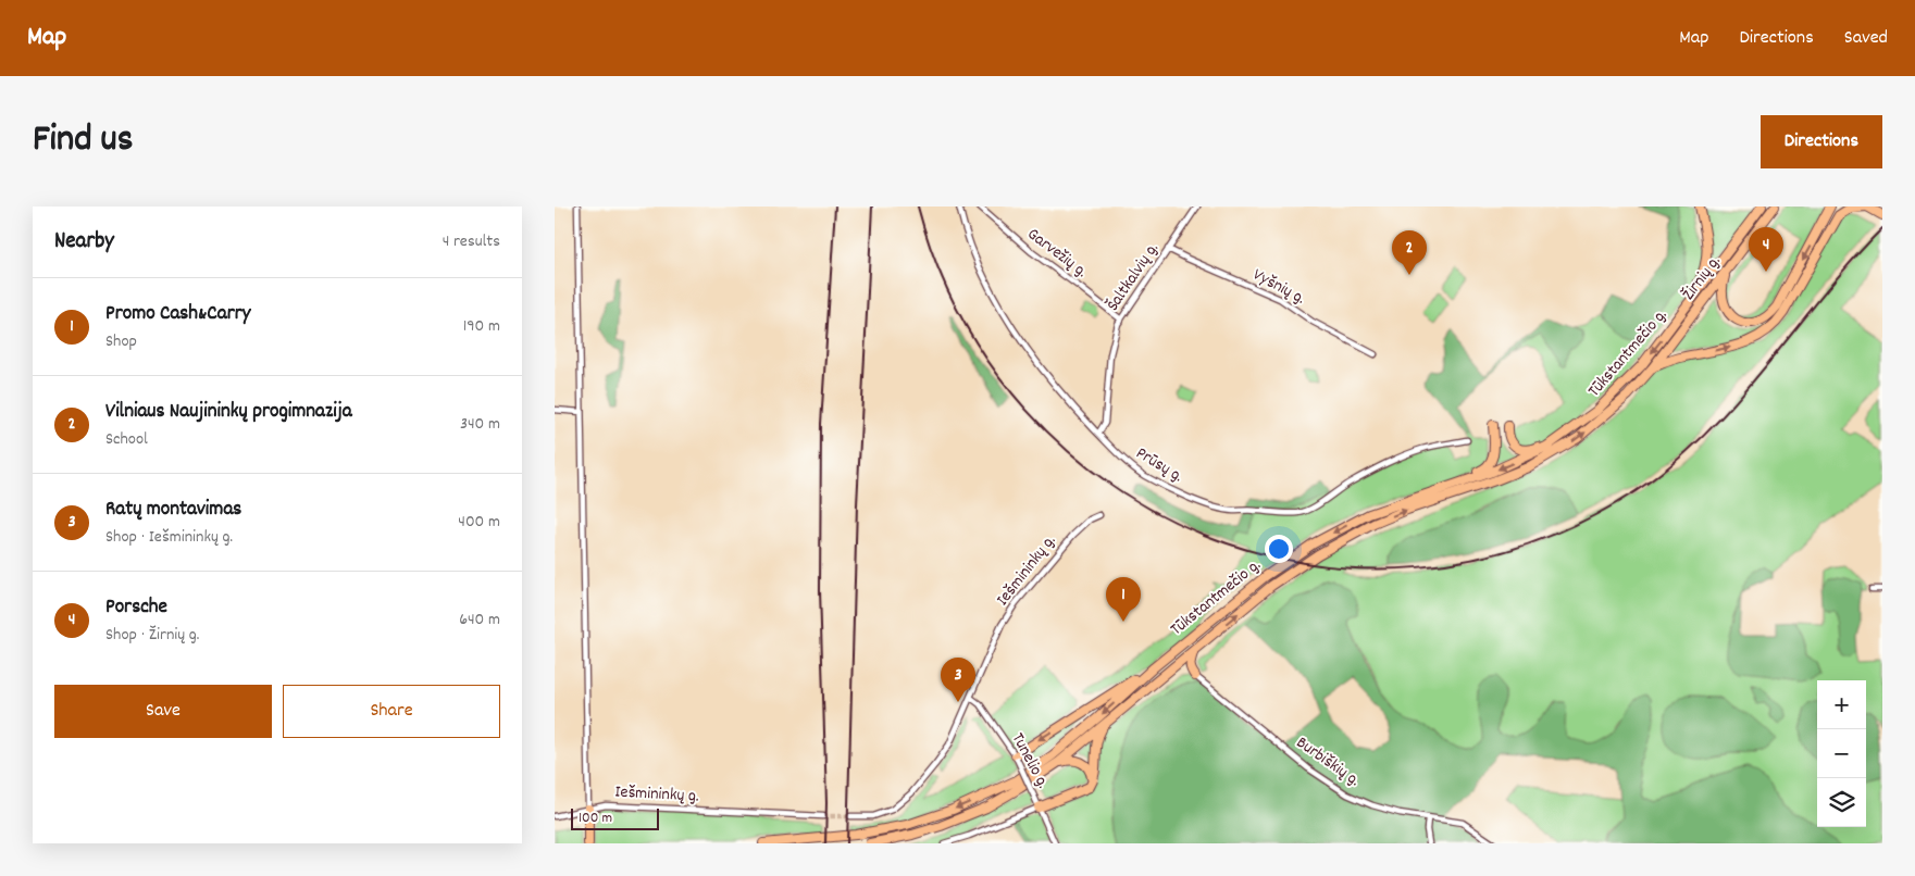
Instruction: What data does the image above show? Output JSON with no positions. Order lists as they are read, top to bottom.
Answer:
{
  "streets": {
    "main road": ["Žirnių g.", "Tūkstantmečio g."],
    "street": [
      "Garvežių g.",
      "Šaltkalvių g.",
      "Vyšnių g.",
      "Prūsų g.",
      "Iešmininkų g.",
      "Tunelio g.",
      "Burbiškių g."
    ]
  },
  "crossings": [
    ["Garvežių g.", "Šaltkalvių g."],
    ["Šaltkalvių g.", "Vyšnių g."],
    ["Šaltkalvių g.", "Prūsų g."],
    ["Žirnių g.", "Tūkstantmečio g."],
    ["Iešmininkų g.", "Tunelio g."]
  ],
  "scale_bar": "100 m",
  "page": {
    "header": "Map",
    "nav": ["Map", "Directions", "Saved"],
    "title": "Find us",
    "buttons": [
      "Directions",
      ["Save", "Share"]
    ],
    "heading": ["Nearby", "4 results"],
    "pins": [
      "4",
      "2",
      "1",
      "3"
    ],
    "list": [
      {
        "mark": "1",
        "name": "Promo Cash&Carry",
        "note": "Shop",
        "value": "190 m"
      },
      {
        "mark": "2",
        "name": "Vilniaus Naujininkų progimnazija",
        "note": "School",
        "value": "340 m"
      },
      {
        "mark": "3",
        "name": "Ratų montavimas",
        "note": "Shop · Iešmininkų g.",
        "value": "400 m"
      },
      {
        "mark": "4",
        "name": "Porsche",
        "note": "Shop · Žirnių g.",
        "value": "640 m"
      }
    ],
    "map_buttons": ["+", "−"],
    "scale": "100 m"
  }
}
